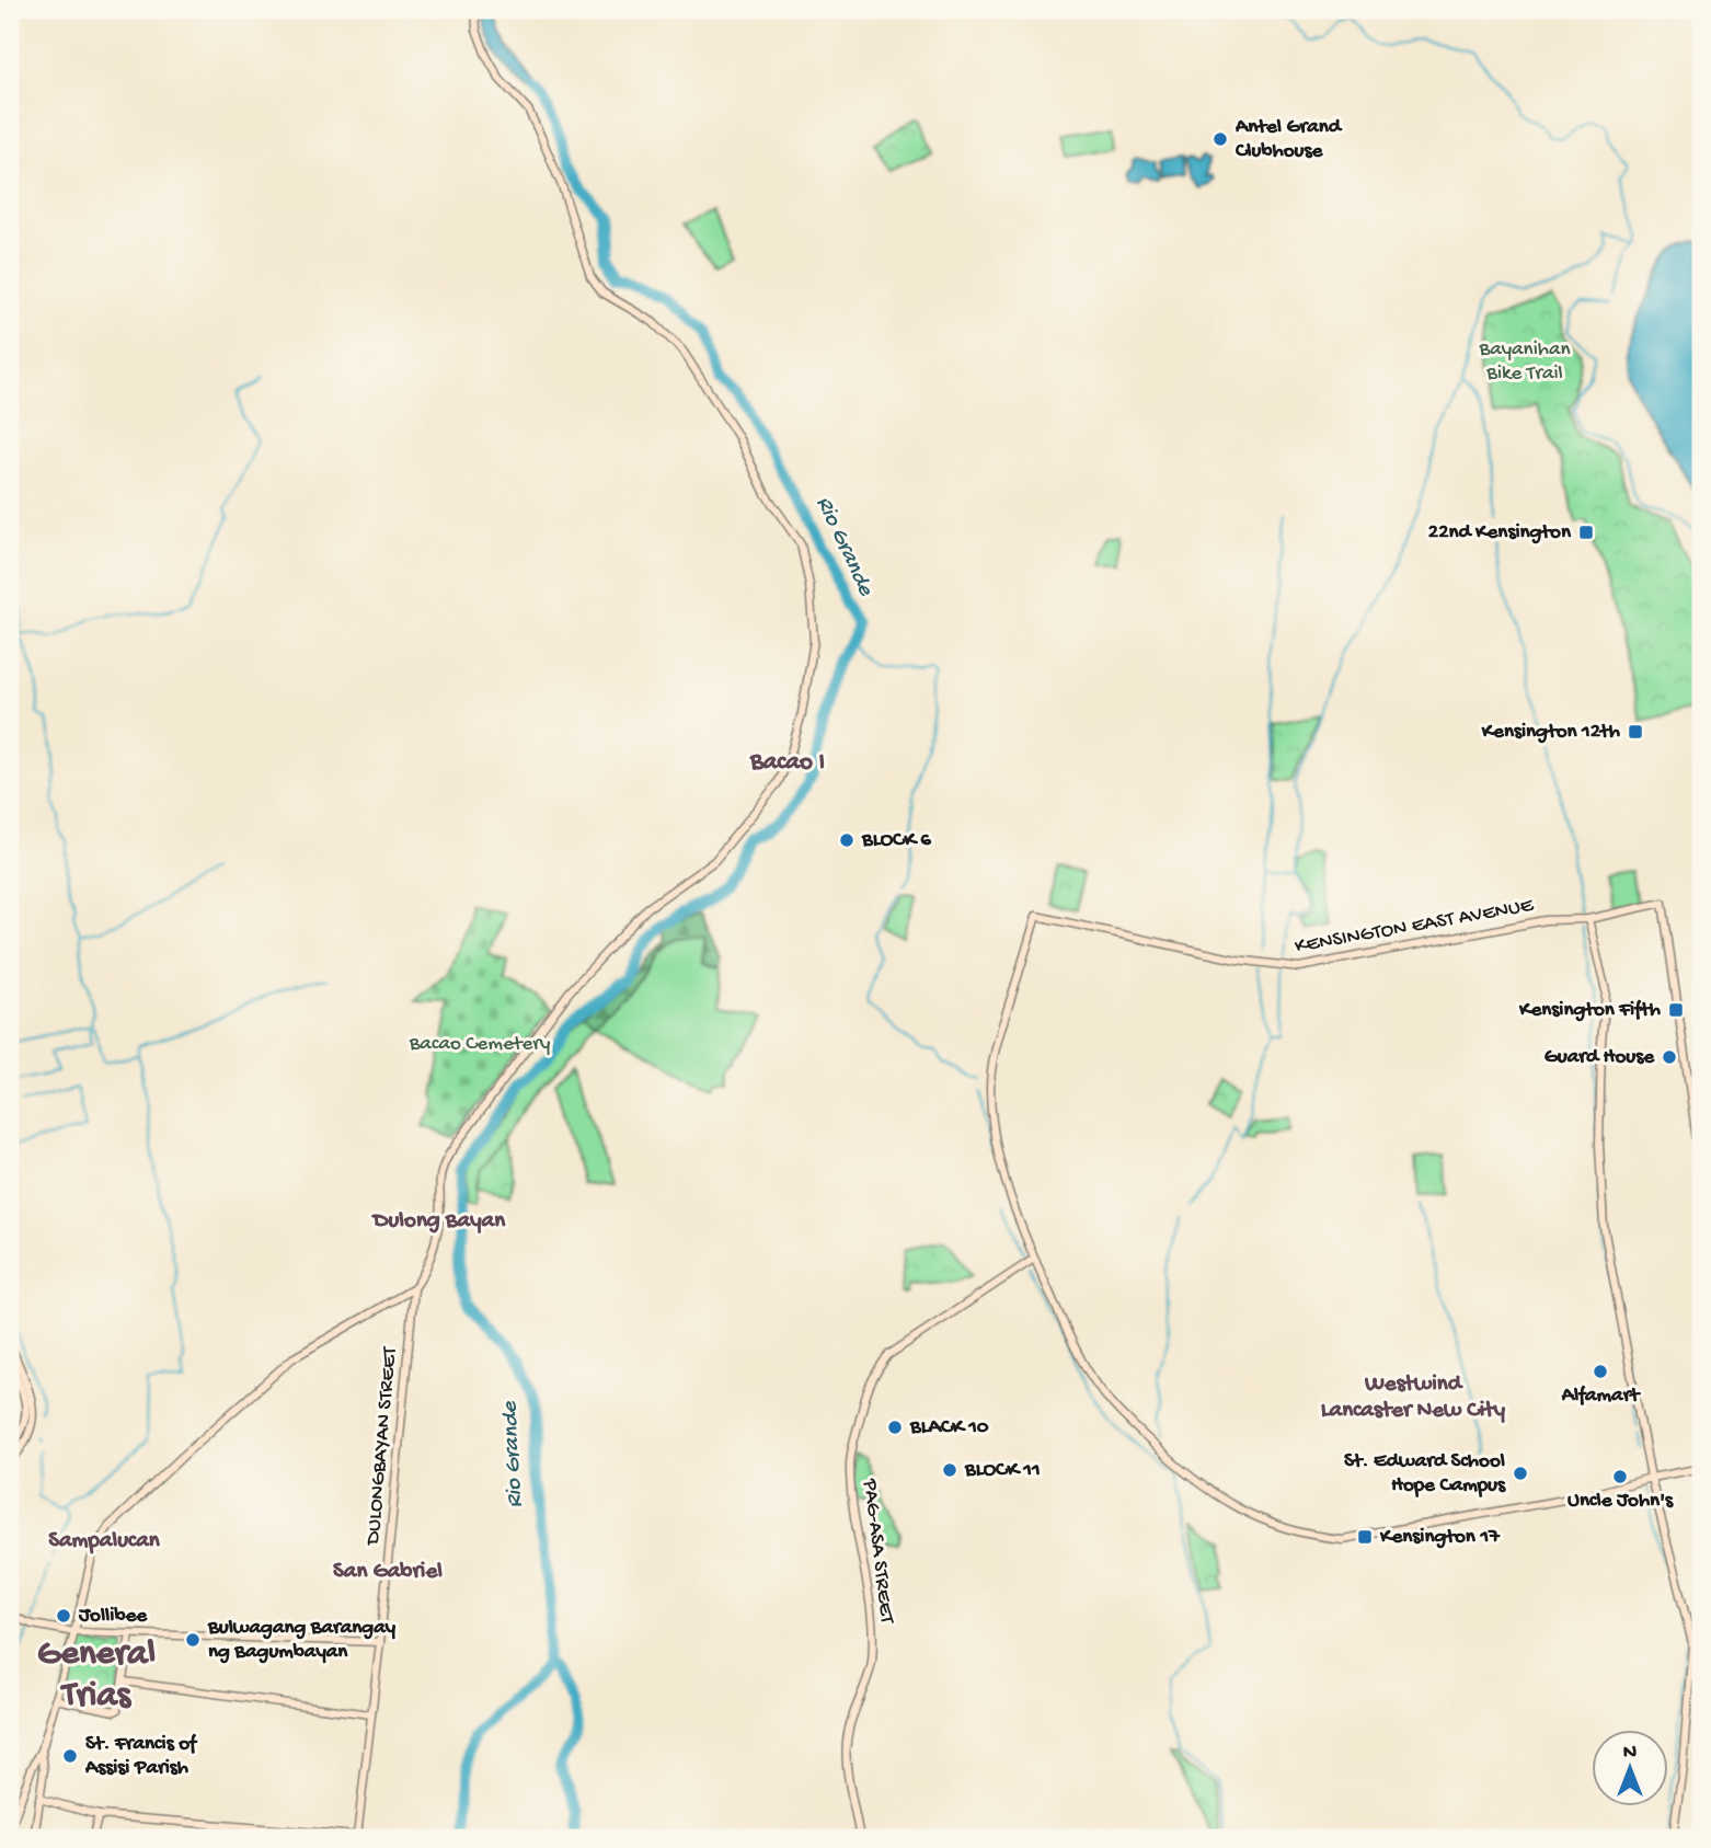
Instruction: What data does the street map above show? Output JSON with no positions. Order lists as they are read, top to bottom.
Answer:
{
  "streets": {
    "street": ["KENSINGTON EAST AVENUE", "DULONGBAYAN STREET", "PAG-ASA STREET"]
  },
  "crossings": [
    ["KENSINGTON EAST AVENUE", "PAG-ASA STREET"]
  ],
  "districts": [
    "Bacao I",
    "Dulong Bayan",
    "Westwind Lancaster New City",
    "Sampalucan",
    "San Gabriel",
    "General Trias"
  ],
  "water": ["Rio Grande"],
  "parks": ["Bayanihan Bike Trail", "Bacao Cemetery"],
  "places": {
    "other": [
      "Antel Grand Clubhouse",
      "BLOCK 6",
      "Guard House",
      "Alfamart",
      "BLACK 10",
      "BLOCK 11",
      "St. Edward School Hope Campus",
      "Uncle John's",
      "Jollibee",
      "Bulwagang Barangay ng Bagumbayan",
      "St. Francis of Assisi Parish"
    ],
    "transit": [
      "22nd Kensington",
      "Kensington 12th",
      "Kensington Fifth",
      "Kensington 17"
    ]
  },
  "north": "top"
}
